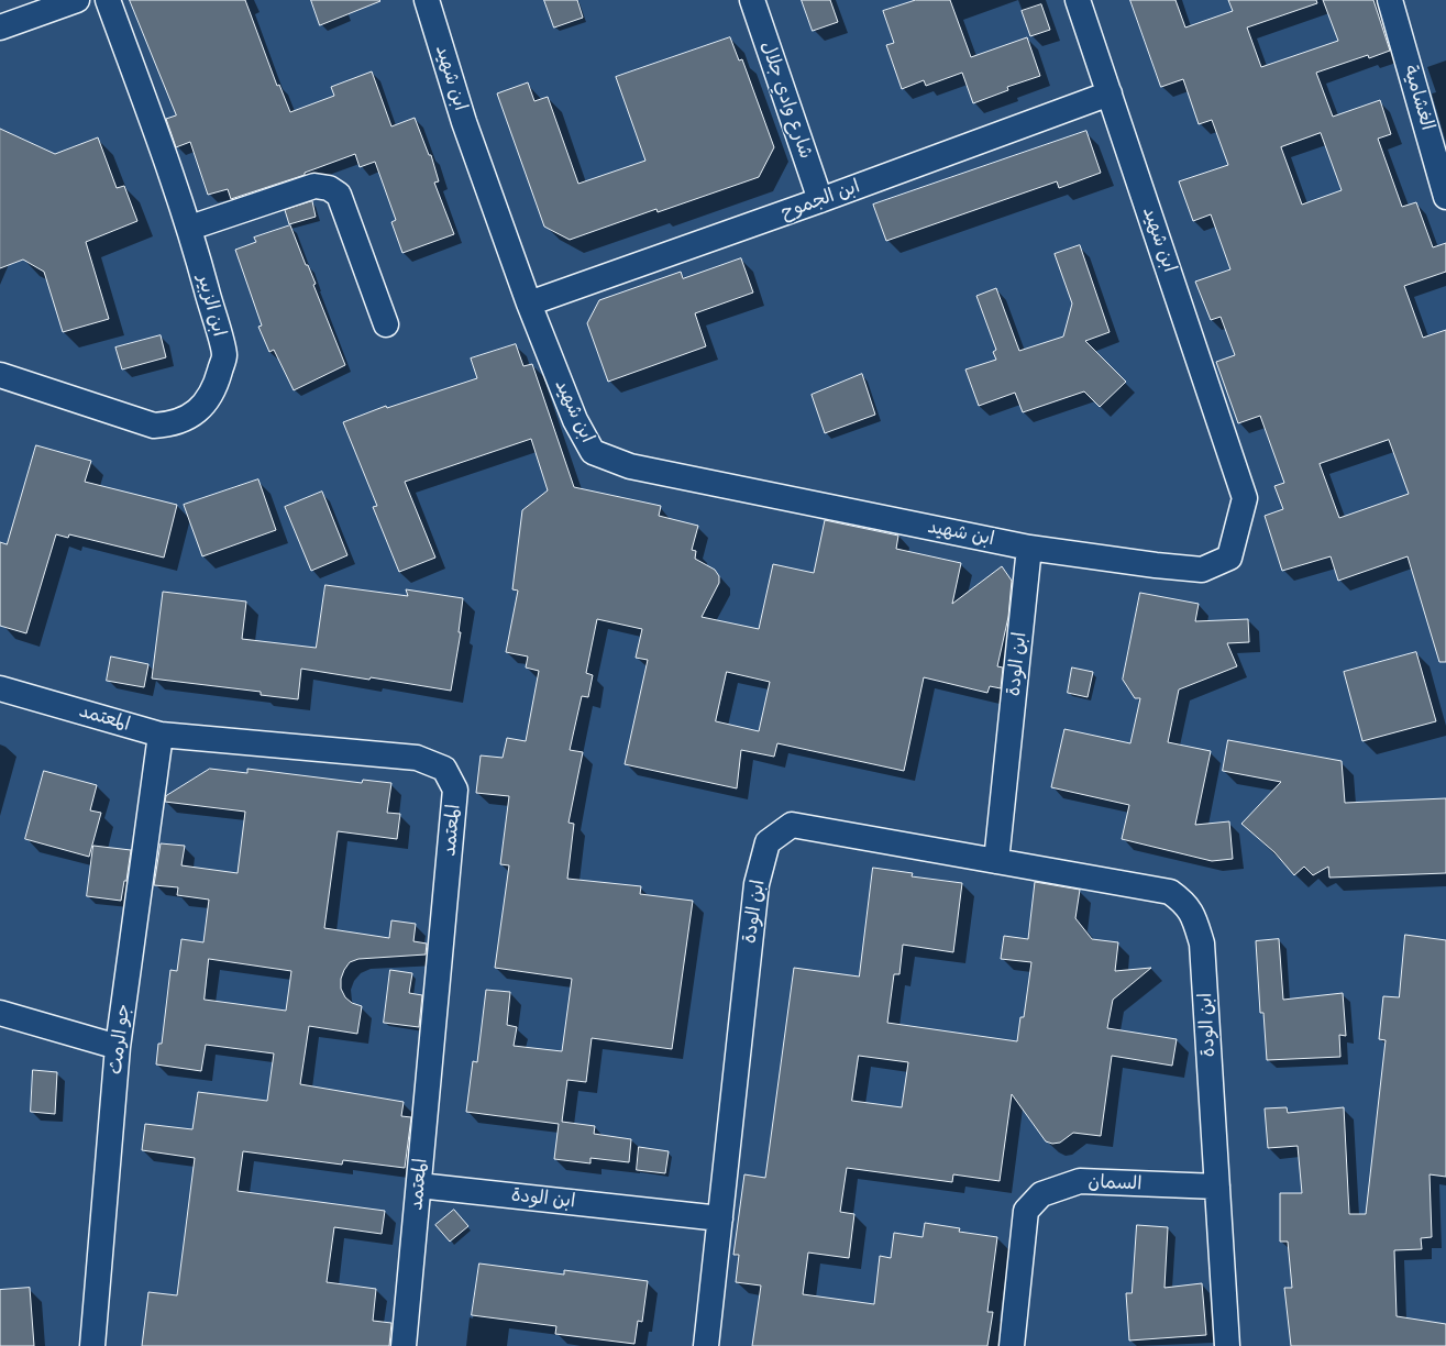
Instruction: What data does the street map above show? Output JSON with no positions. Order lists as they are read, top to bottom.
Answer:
{
  "streets": {
    "street": [
      "ابن شهيد",
      "الغشامية",
      "شارع وادي جلال",
      "ابن الجموح",
      "ابن الزبير",
      "ابن الودة",
      "المعتمد",
      "جو الرمث",
      "السمان"
    ]
  },
  "crossings": [
    ["ابن شهيد", "ابن الجموح"],
    ["ابن شهيد", "ابن الودة"],
    ["شارع وادي جلال", "ابن الجموح"],
    ["ابن الودة", "المعتمد"],
    ["ابن الودة", "السمان"],
    ["المعتمد", "جو الرمث"]
  ]
}
